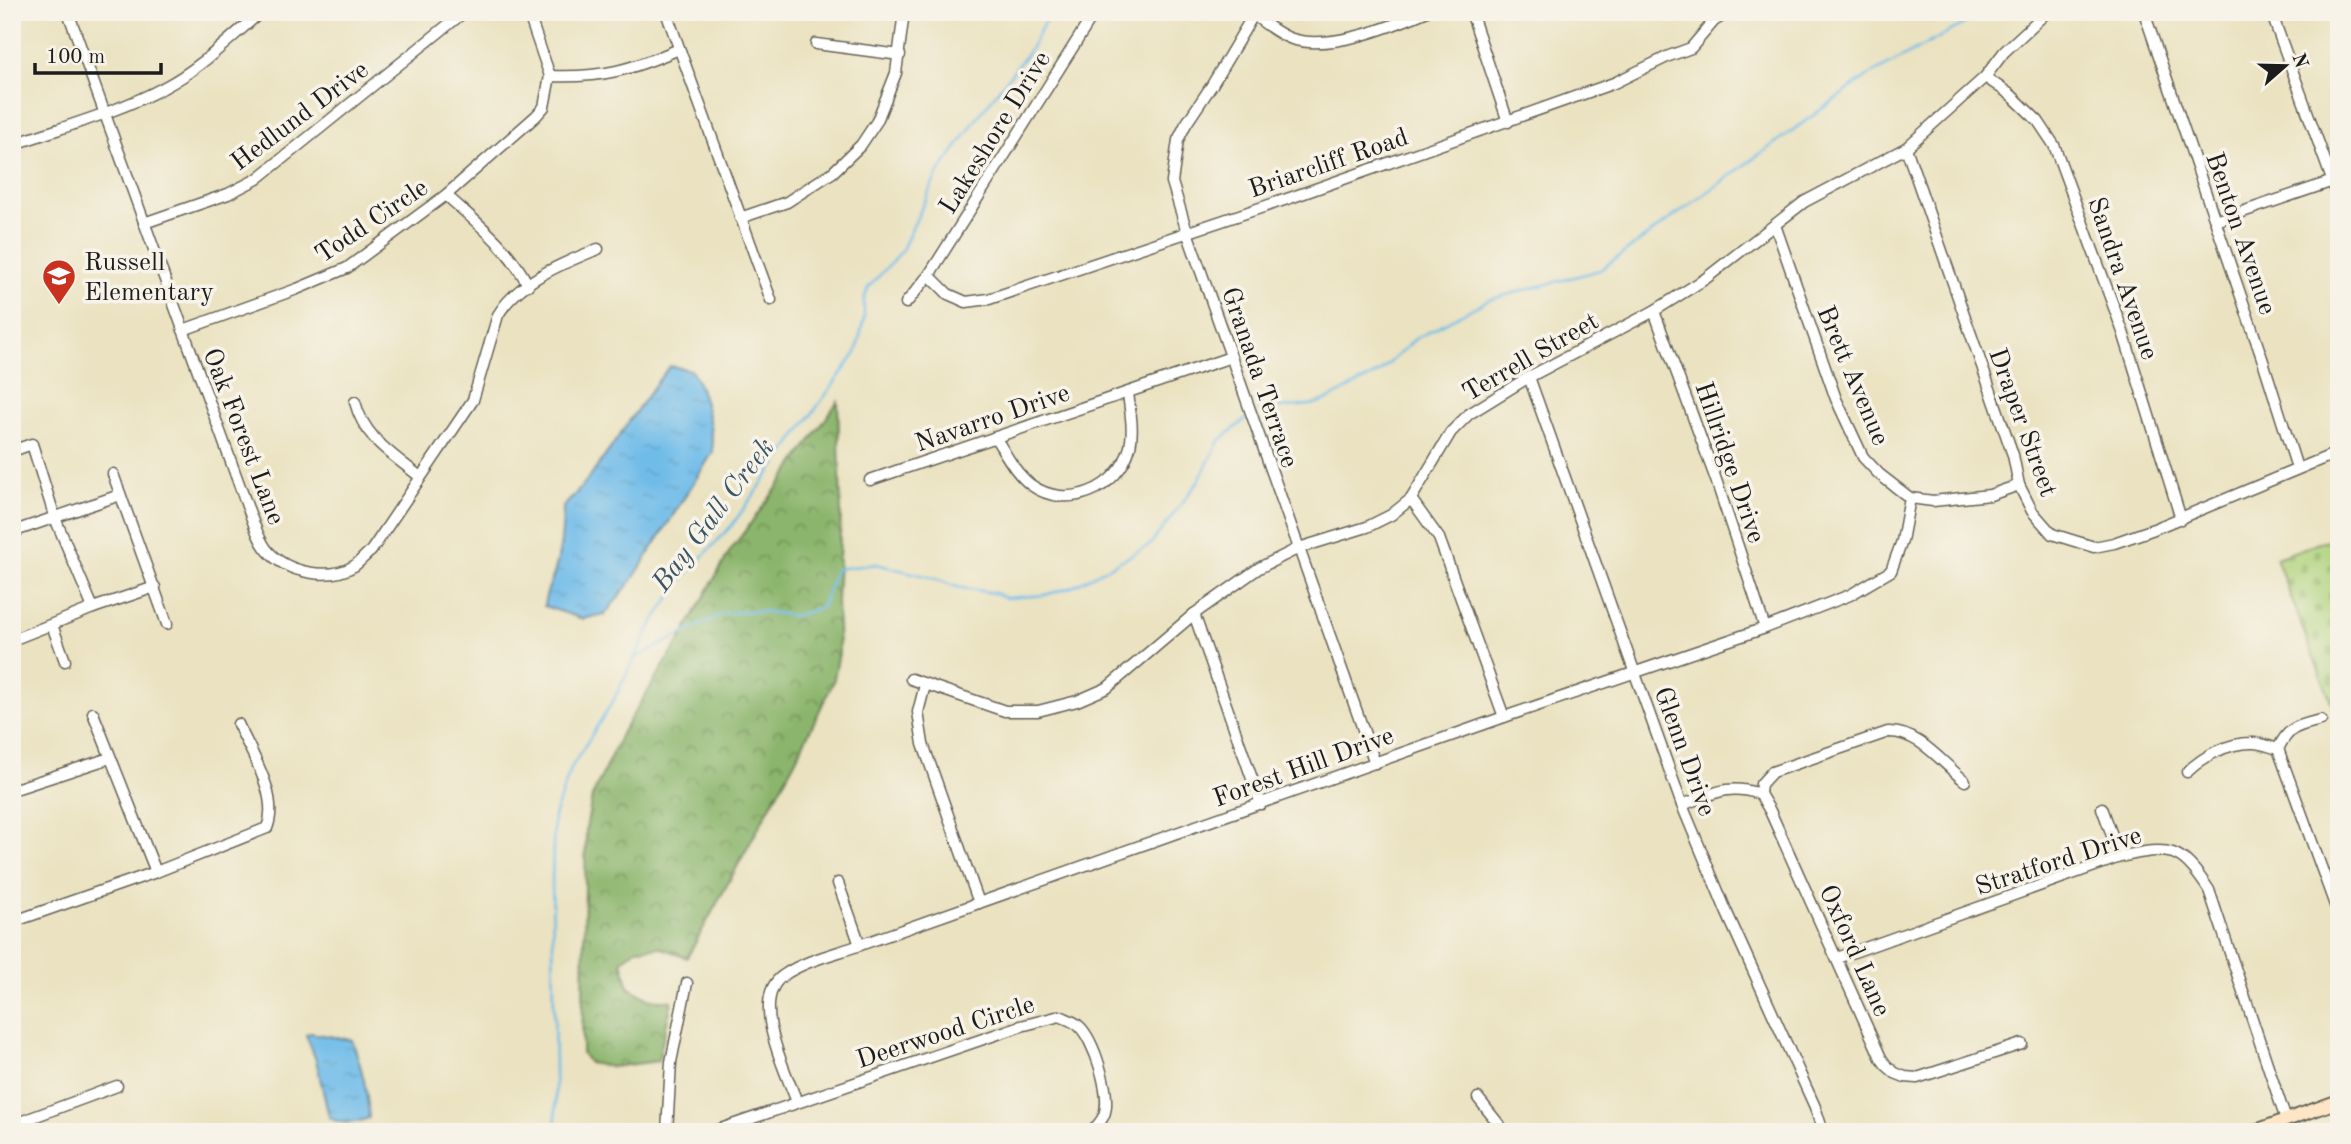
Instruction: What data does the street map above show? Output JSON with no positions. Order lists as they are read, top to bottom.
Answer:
{
  "streets": {
    "street": [
      "Hedlund Drive",
      "Lakeshore Drive",
      "Briarcliff Road",
      "Todd Circle",
      "Benton Avenue",
      "Sandra Avenue",
      "Terrell Street",
      "Brett Avenue",
      "Granada Terrace",
      "Navarro Drive",
      "Draper Street",
      "Oak Forest Lane",
      "Hillridge Drive",
      "Glenn Drive",
      "Forest Hill Drive",
      "Stratford Drive",
      "Oxford Lane",
      "Deerwood Circle"
    ]
  },
  "crossings": [
    ["Lakeshore Drive", "Briarcliff Road"],
    ["Briarcliff Road", "Granada Terrace"],
    ["Todd Circle", "Oak Forest Lane"],
    ["Benton Avenue", "Draper Street"],
    ["Sandra Avenue", "Terrell Street"],
    ["Sandra Avenue", "Draper Street"],
    ["Terrell Street", "Brett Avenue"],
    ["Terrell Street", "Granada Terrace"],
    ["Terrell Street", "Draper Street"],
    ["Terrell Street", "Hillridge Drive"],
    ["Terrell Street", "Glenn Drive"],
    ["Brett Avenue", "Forest Hill Drive"],
    ["Granada Terrace", "Navarro Drive"],
    ["Granada Terrace", "Forest Hill Drive"],
    ["Hillridge Drive", "Forest Hill Drive"],
    ["Glenn Drive", "Forest Hill Drive"],
    ["Forest Hill Drive", "Deerwood Circle"],
    ["Stratford Drive", "Oxford Lane"]
  ],
  "water": ["Bay Gall Creek"],
  "places": {
    "school or university": ["Russell Elementary"]
  },
  "scale_bar": "100 m",
  "north": "right"
}
